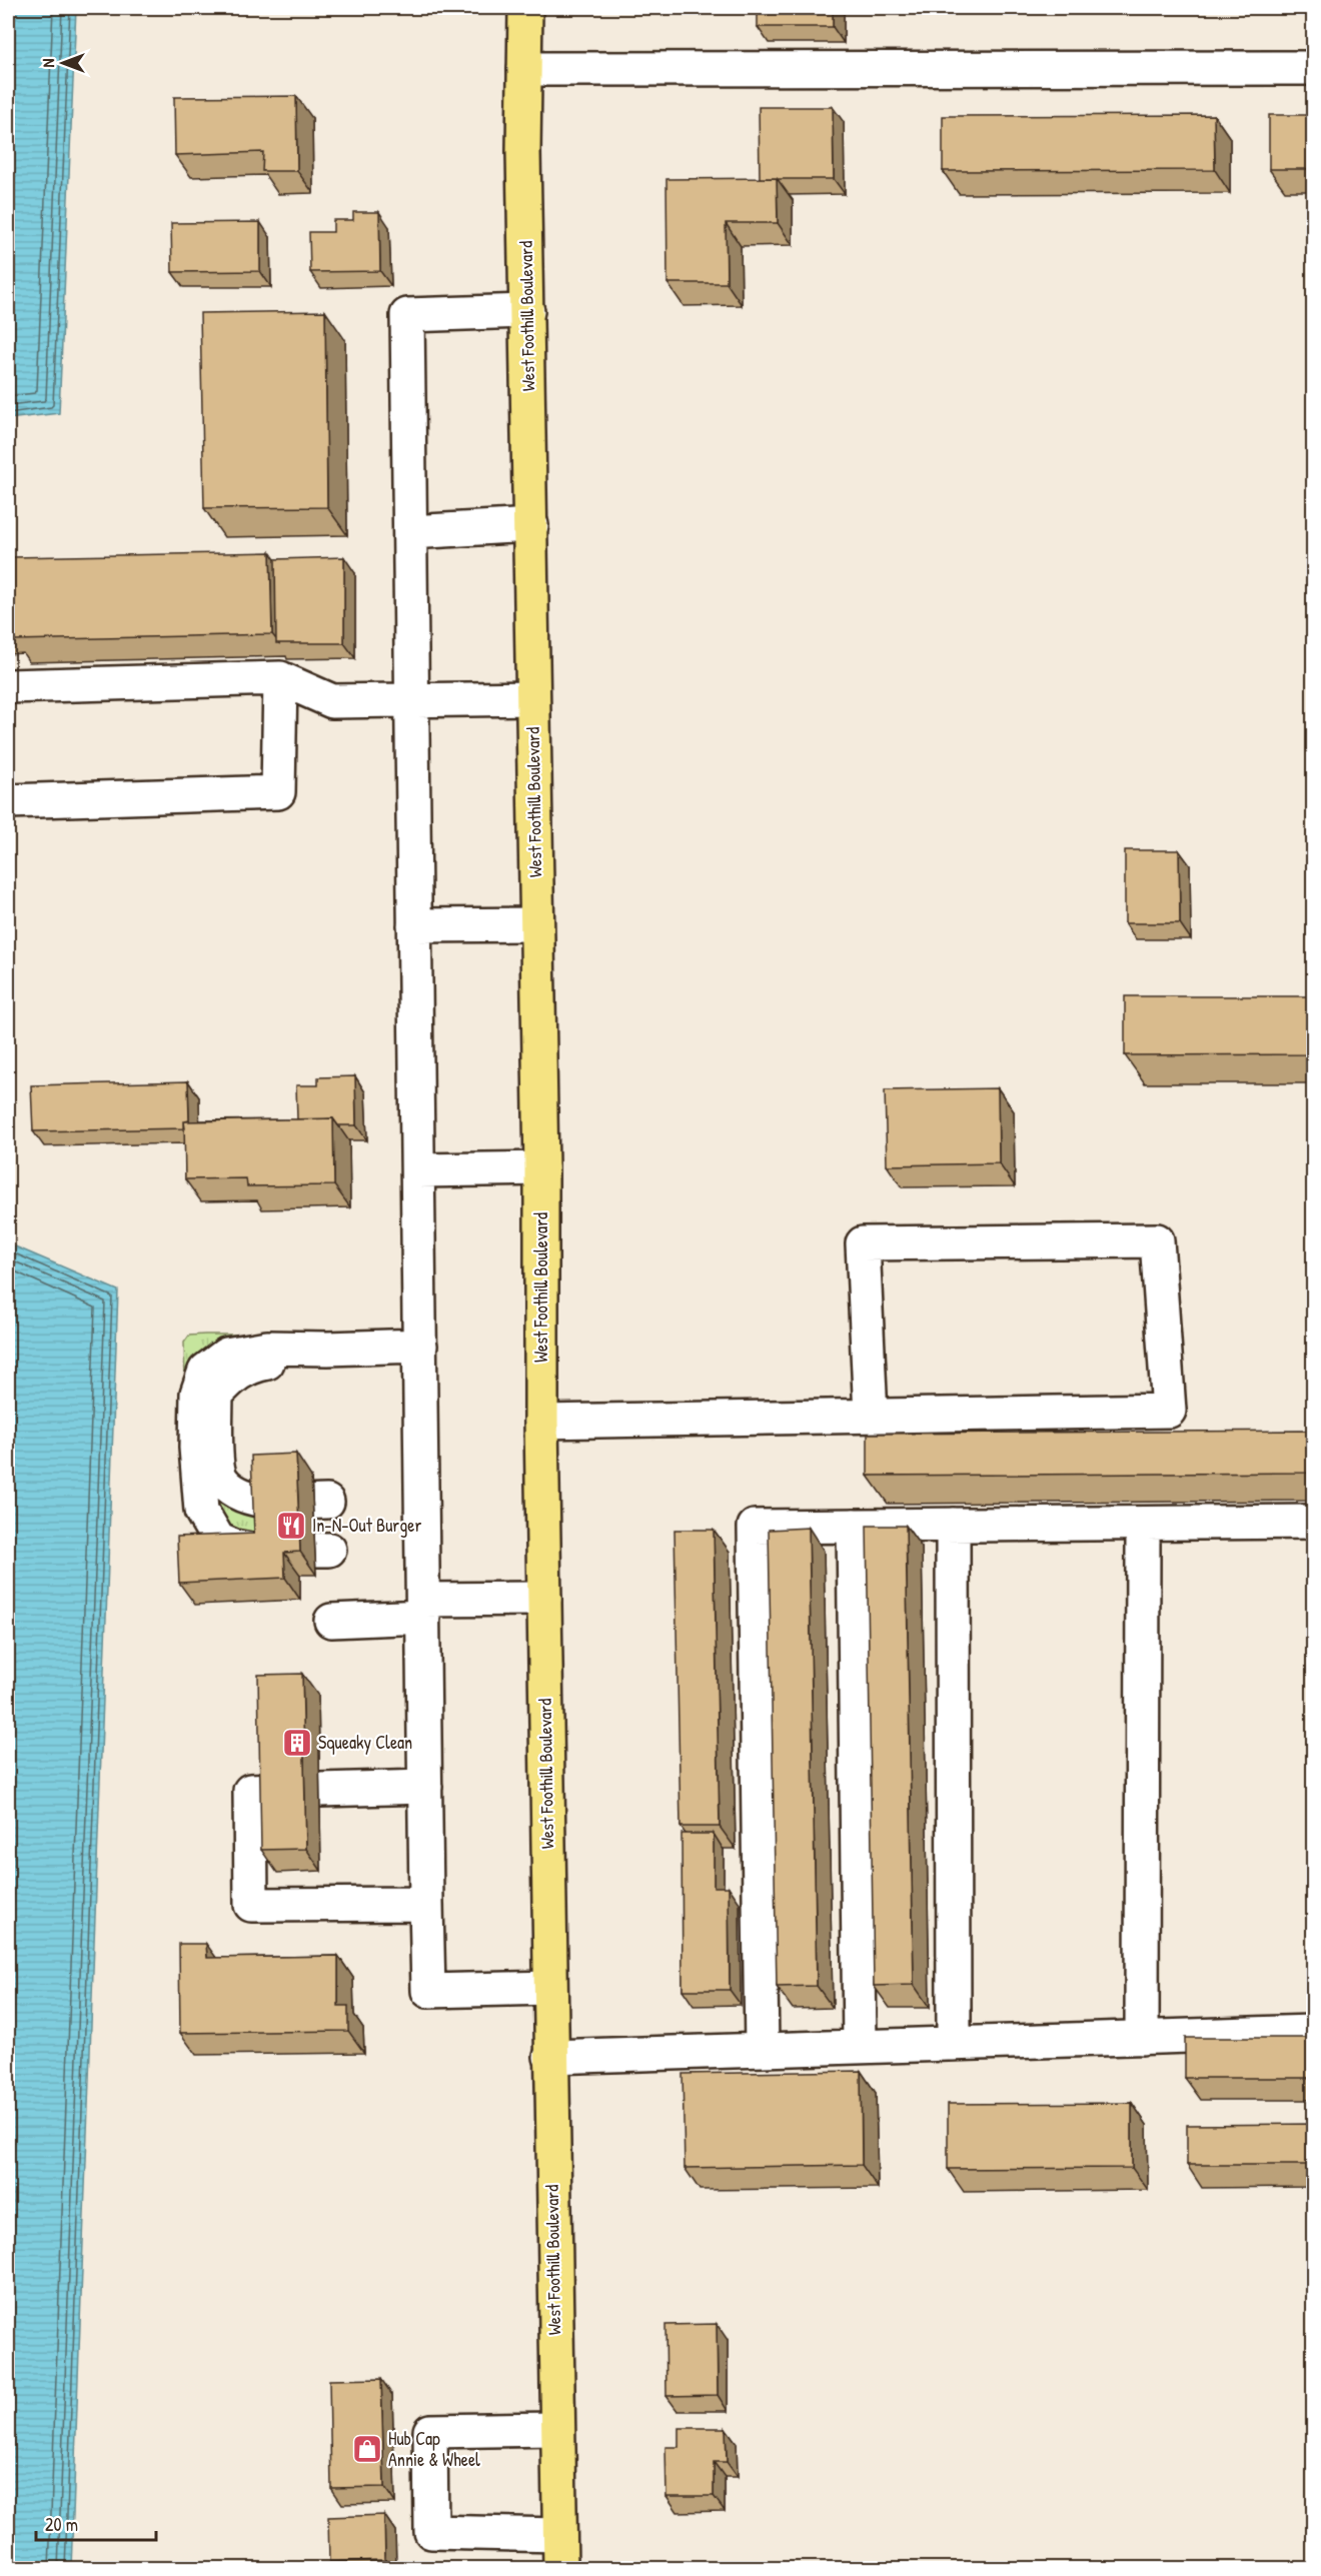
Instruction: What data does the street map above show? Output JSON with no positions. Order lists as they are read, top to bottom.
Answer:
{
  "streets": {
    "main road": ["West Foothill Boulevard"]
  },
  "places": {
    "restaurant": ["In-N-Out Burger"],
    "building": ["Squeaky Clean"],
    "shop": ["Hub Cap Annie & Wheel"]
  },
  "scale_bar": "20 m",
  "north": "left"
}
